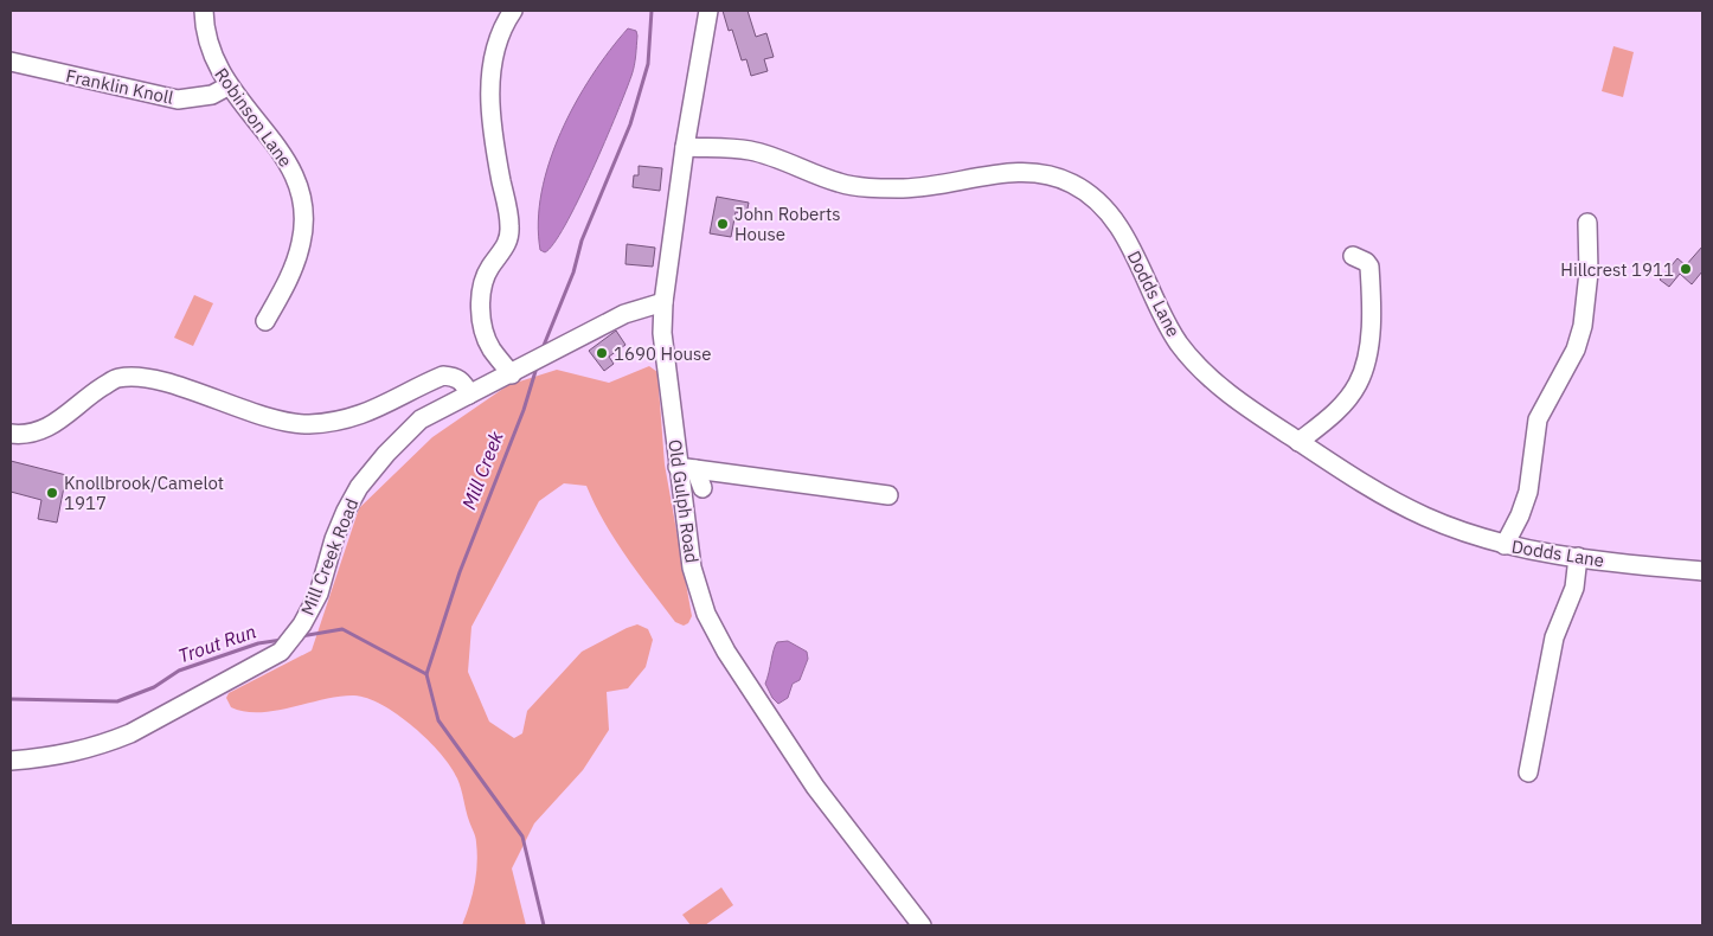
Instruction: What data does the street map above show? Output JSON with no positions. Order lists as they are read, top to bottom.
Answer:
{
  "streets": {
    "street": [
      "Franklin Knoll",
      "Robinson Lane",
      "Dodds Lane",
      "Old Gulph Road",
      "Mill Creek Road"
    ]
  },
  "crossings": [
    ["Franklin Knoll", "Robinson Lane"],
    ["Dodds Lane", "Old Gulph Road"],
    ["Old Gulph Road", "Mill Creek Road"]
  ],
  "water": ["Mill Creek", "Trout Run"],
  "places": [
    "John Roberts House",
    "Hillcrest 1911",
    "1690 House",
    "Knollbrook/Camelot 1917"
  ]
}
